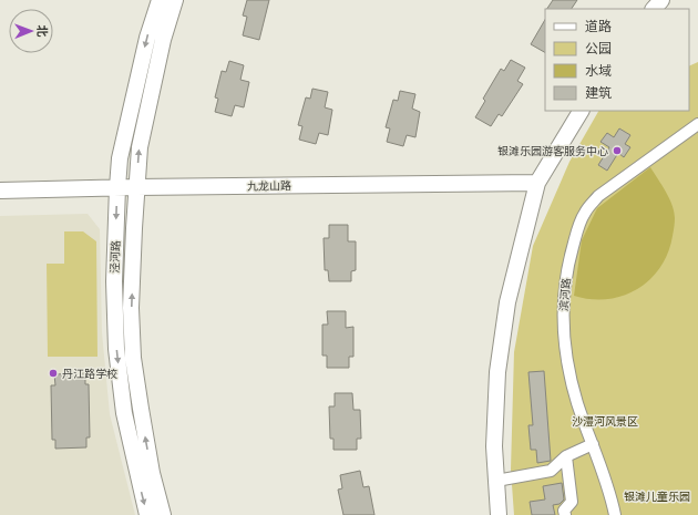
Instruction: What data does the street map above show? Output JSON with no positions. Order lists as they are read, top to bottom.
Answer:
{
  "streets": {
    "street": ["九龙山路", "泾河路", "滨河路"]
  },
  "crossings": [
    ["九龙山路", "泾河路"]
  ],
  "parks": ["沙澧河风景区", "银滩儿童乐园"],
  "places": ["银滩乐园游客服务中心", "丹江路学校"],
  "legend": [
    "道路",
    "公园",
    "水域",
    "建筑"
  ],
  "north": "right"
}
